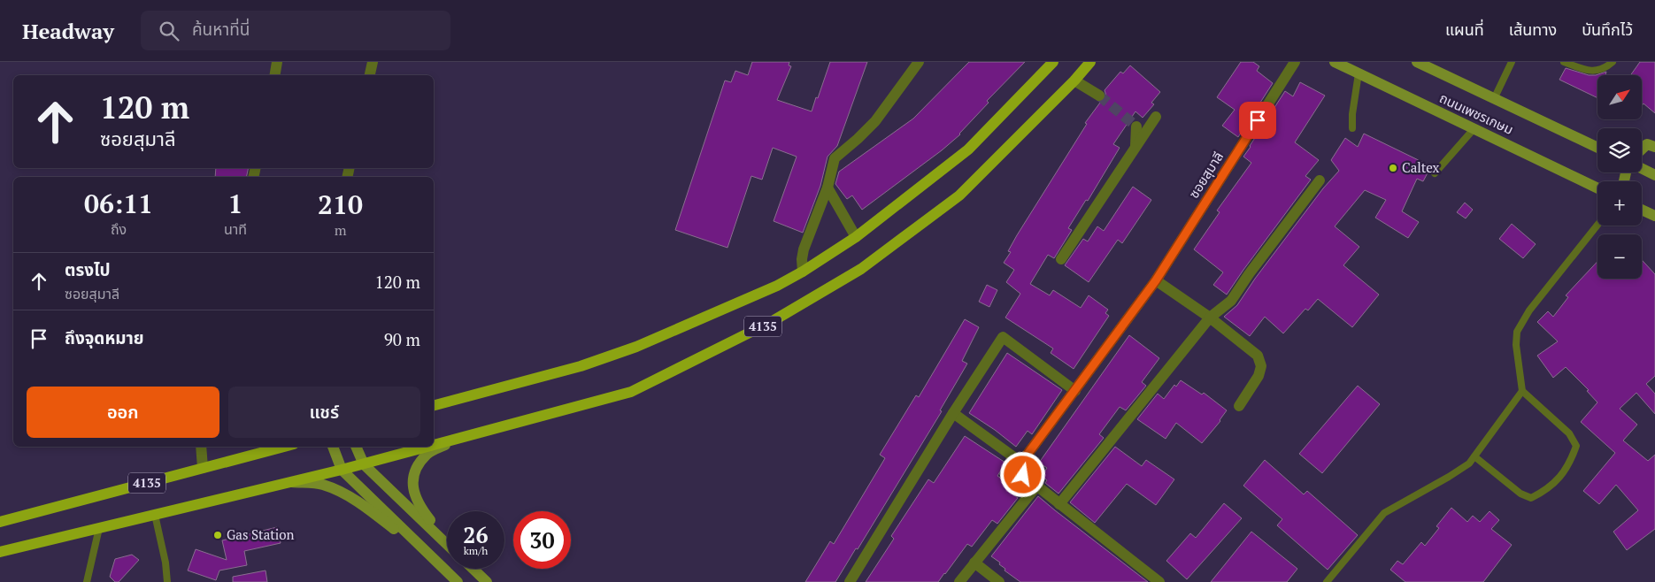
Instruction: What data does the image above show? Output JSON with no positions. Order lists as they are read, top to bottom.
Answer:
{
  "streets": {
    "main road": ["ถนนเพชรเกษม", "4135"],
    "street": ["ซอยสุมาลี"]
  },
  "places": ["Caltex", "Gas Station"],
  "north": "top right",
  "page": {
    "header": "Headway",
    "search": "ค้นหาที่นี่",
    "nav": ["แผนที่", "เส้นทาง", "บันทึกไว้"],
    "map_buttons": ["+", "−"],
    "turn": ["120 m", "ซอยสุมาลี"],
    "eta": [
      "06:11",
      "ถึง",
      "1",
      "นาที",
      "210",
      "m"
    ],
    "list": [
      {
        "name": "ตรงไป",
        "note": "ซอยสุมาลี",
        "value": "120 m"
      },
      {
        "name": "ถึงจุดหมาย",
        "value": "90 m"
      }
    ],
    "buttons": ["ออก", "แชร์"],
    "speed": "26 km/h",
    "limit": "30"
  }
}
